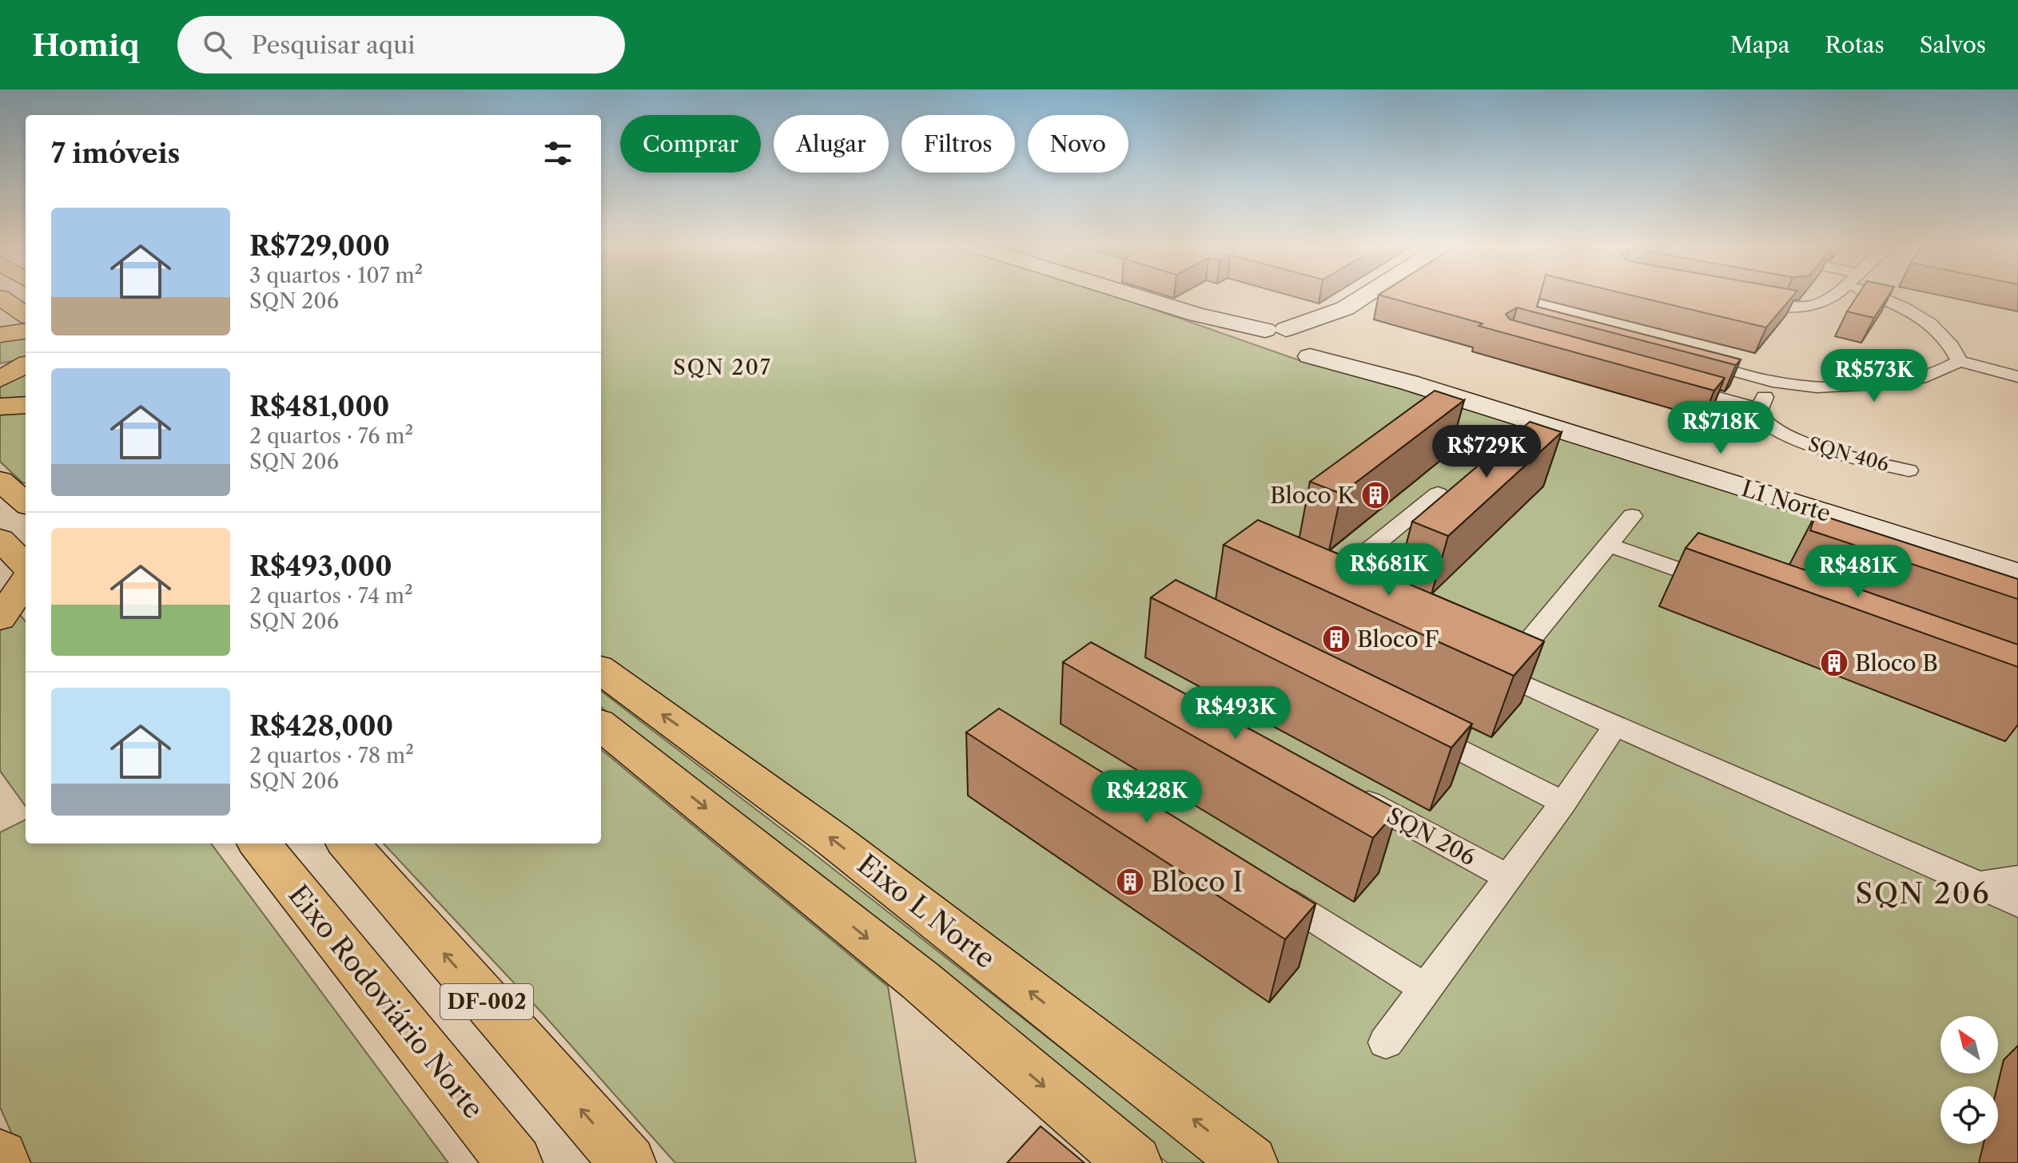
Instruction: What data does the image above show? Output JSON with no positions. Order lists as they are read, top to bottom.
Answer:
{
  "streets": {
    "main road": ["Eixo L Norte", "Eixo Rodoviário Norte", "DF-002"],
    "street": ["SQN 406", "L1 Norte", "SQN 206"]
  },
  "districts": ["SQN 207", "SQN 206"],
  "places": {
    "building": [
      "Bloco K",
      "Bloco F",
      "Bloco B",
      "Bloco I"
    ]
  },
  "north": "top left",
  "page": {
    "header": "Homiq",
    "search": "Pesquisar aqui",
    "nav": ["Mapa", "Rotas", "Salvos"],
    "chip": [
      "Comprar",
      "Alugar",
      "Filtros",
      "Novo"
    ],
    "heading": "7 imóveis",
    "list": [
      {
        "name": "R$729,000",
        "note": "3 quartos · 107 m² · SQN 206"
      },
      {
        "name": "R$481,000",
        "note": "2 quartos · 76 m² · SQN 206"
      },
      {
        "name": "R$493,000",
        "note": "2 quartos · 74 m² · SQN 206"
      },
      {
        "name": "R$428,000",
        "note": "2 quartos · 78 m² · SQN 206"
      }
    ],
    "price": [
      "R$573K",
      "R$718K",
      "R$729K",
      "R$681K",
      "R$481K",
      "R$493K",
      "R$428K"
    ]
  }
}
